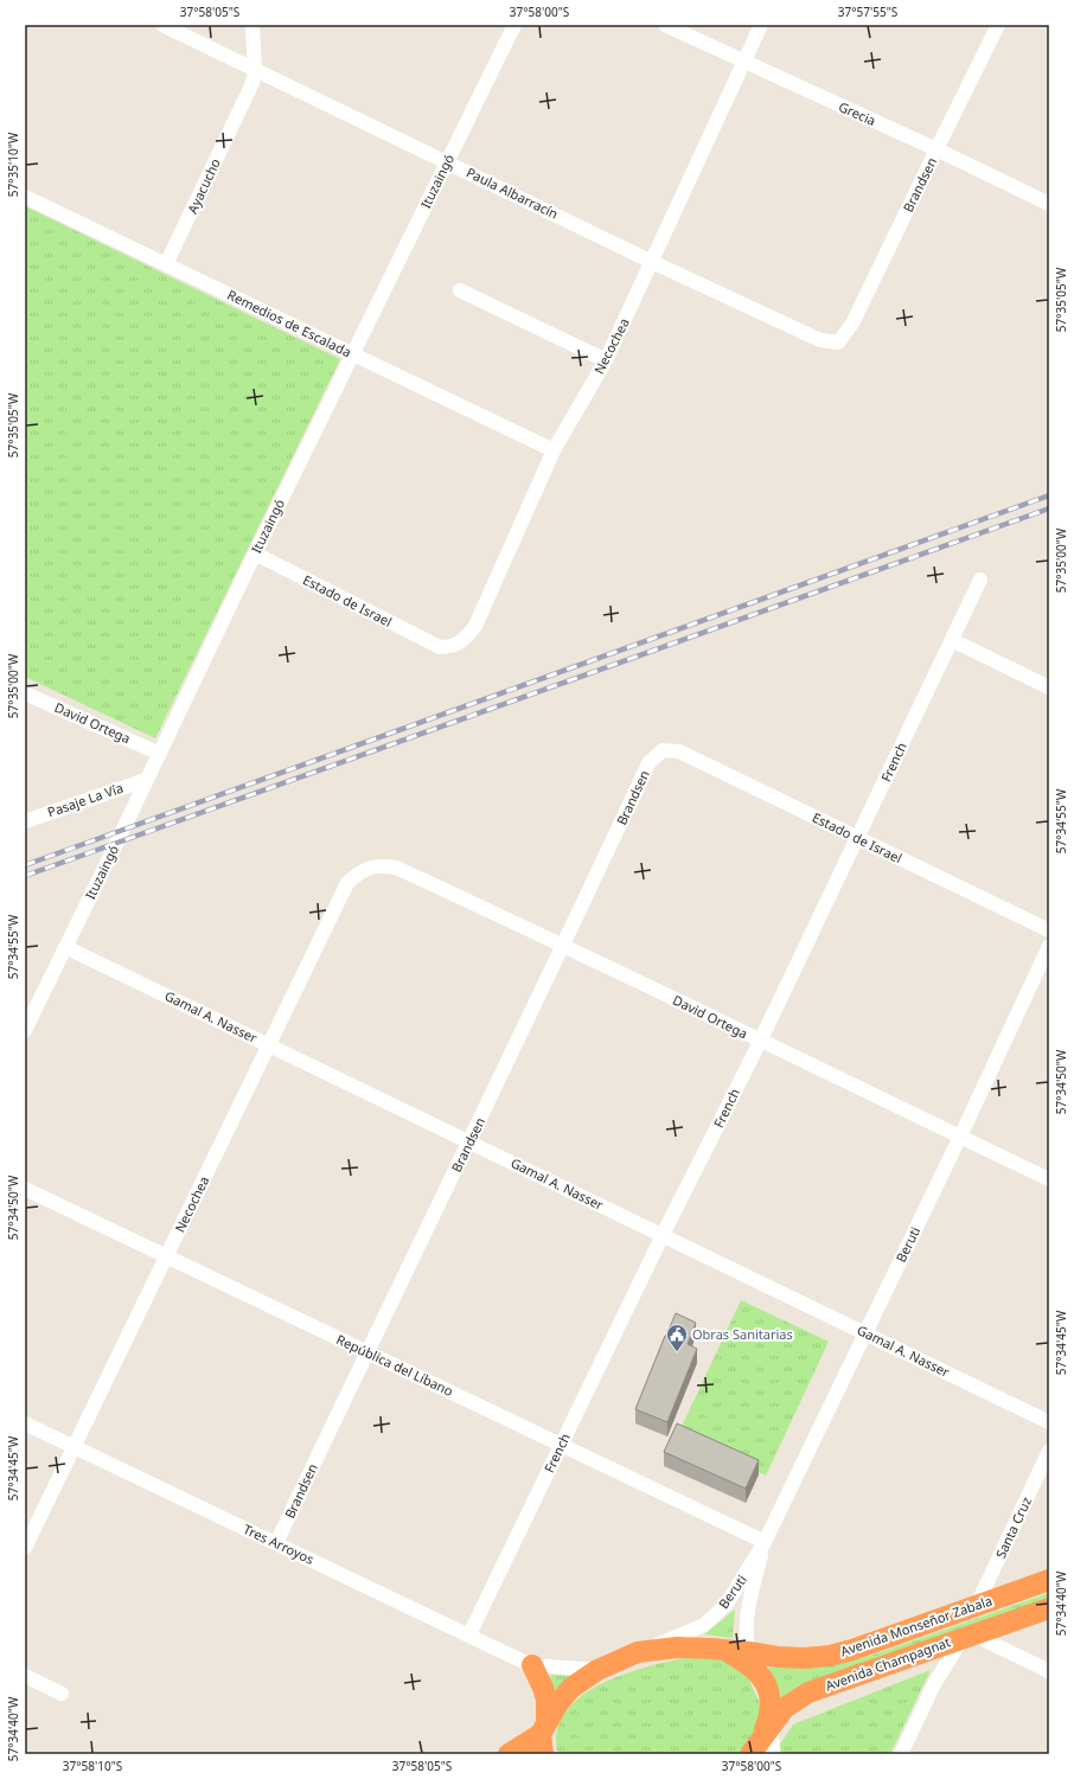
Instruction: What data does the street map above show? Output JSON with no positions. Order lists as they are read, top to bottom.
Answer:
{
  "streets": {
    "highway": ["Avenida Monseñor Zabala", "Avenida Champagnat"],
    "street": [
      "Grecia",
      "Ituzaingó",
      "Brandsen",
      "Ayacucho",
      "Paula Albarracín",
      "Remedios de Escalada",
      "Necochea",
      "Estado de Israel",
      "David Ortega",
      "French",
      "Pasaje La Vía",
      "Gamal A. Nasser",
      "Beruti",
      "República del Líbano",
      "Santa Cruz",
      "Tres Arroyos"
    ]
  },
  "crossings": [
    ["Grecia", "Brandsen"],
    ["Grecia", "Necochea"],
    ["Ituzaingó", "Paula Albarracín"],
    ["Ituzaingó", "Remedios de Escalada"],
    ["Ituzaingó", "Estado de Israel"],
    ["Ituzaingó", "David Ortega"],
    ["Ituzaingó", "Pasaje La Vía"],
    ["Ituzaingó", "Gamal A. Nasser"],
    ["Brandsen", "Paula Albarracín"],
    ["Brandsen", "Estado de Israel"],
    ["Brandsen", "David Ortega"],
    ["Brandsen", "Gamal A. Nasser"],
    ["Brandsen", "República del Líbano"],
    ["Brandsen", "Tres Arroyos"],
    ["Ayacucho", "Paula Albarracín"],
    ["Ayacucho", "Remedios de Escalada"],
    ["Paula Albarracín", "Necochea"],
    ["Remedios de Escalada", "Necochea"],
    ["Necochea", "Estado de Israel"],
    ["Necochea", "David Ortega"],
    ["Necochea", "Gamal A. Nasser"],
    ["Necochea", "República del Líbano"],
    ["Necochea", "Tres Arroyos"],
    ["Estado de Israel", "French"],
    ["David Ortega", "French"],
    ["David Ortega", "Beruti"],
    ["French", "Gamal A. Nasser"],
    ["French", "República del Líbano"],
    ["French", "Tres Arroyos"],
    ["Gamal A. Nasser", "Beruti"],
    ["Beruti", "República del Líbano"],
    ["Beruti", "Avenida Monseñor Zabala"],
    ["Santa Cruz", "Avenida Monseñor Zabala"]
  ],
  "places": {
    "public building": ["Obras Sanitarias"]
  },
  "coordinates": [
    "37°58'05\"S",
    "37°58'00\"S",
    "37°57'55\"S",
    "57°35'10\"W",
    "57°35'05\"W",
    "57°35'00\"W",
    "57°34'55\"W",
    "57°34'50\"W",
    "57°34'45\"W",
    "57°34'40\"W",
    "37°58'10\"S"
  ]
}
